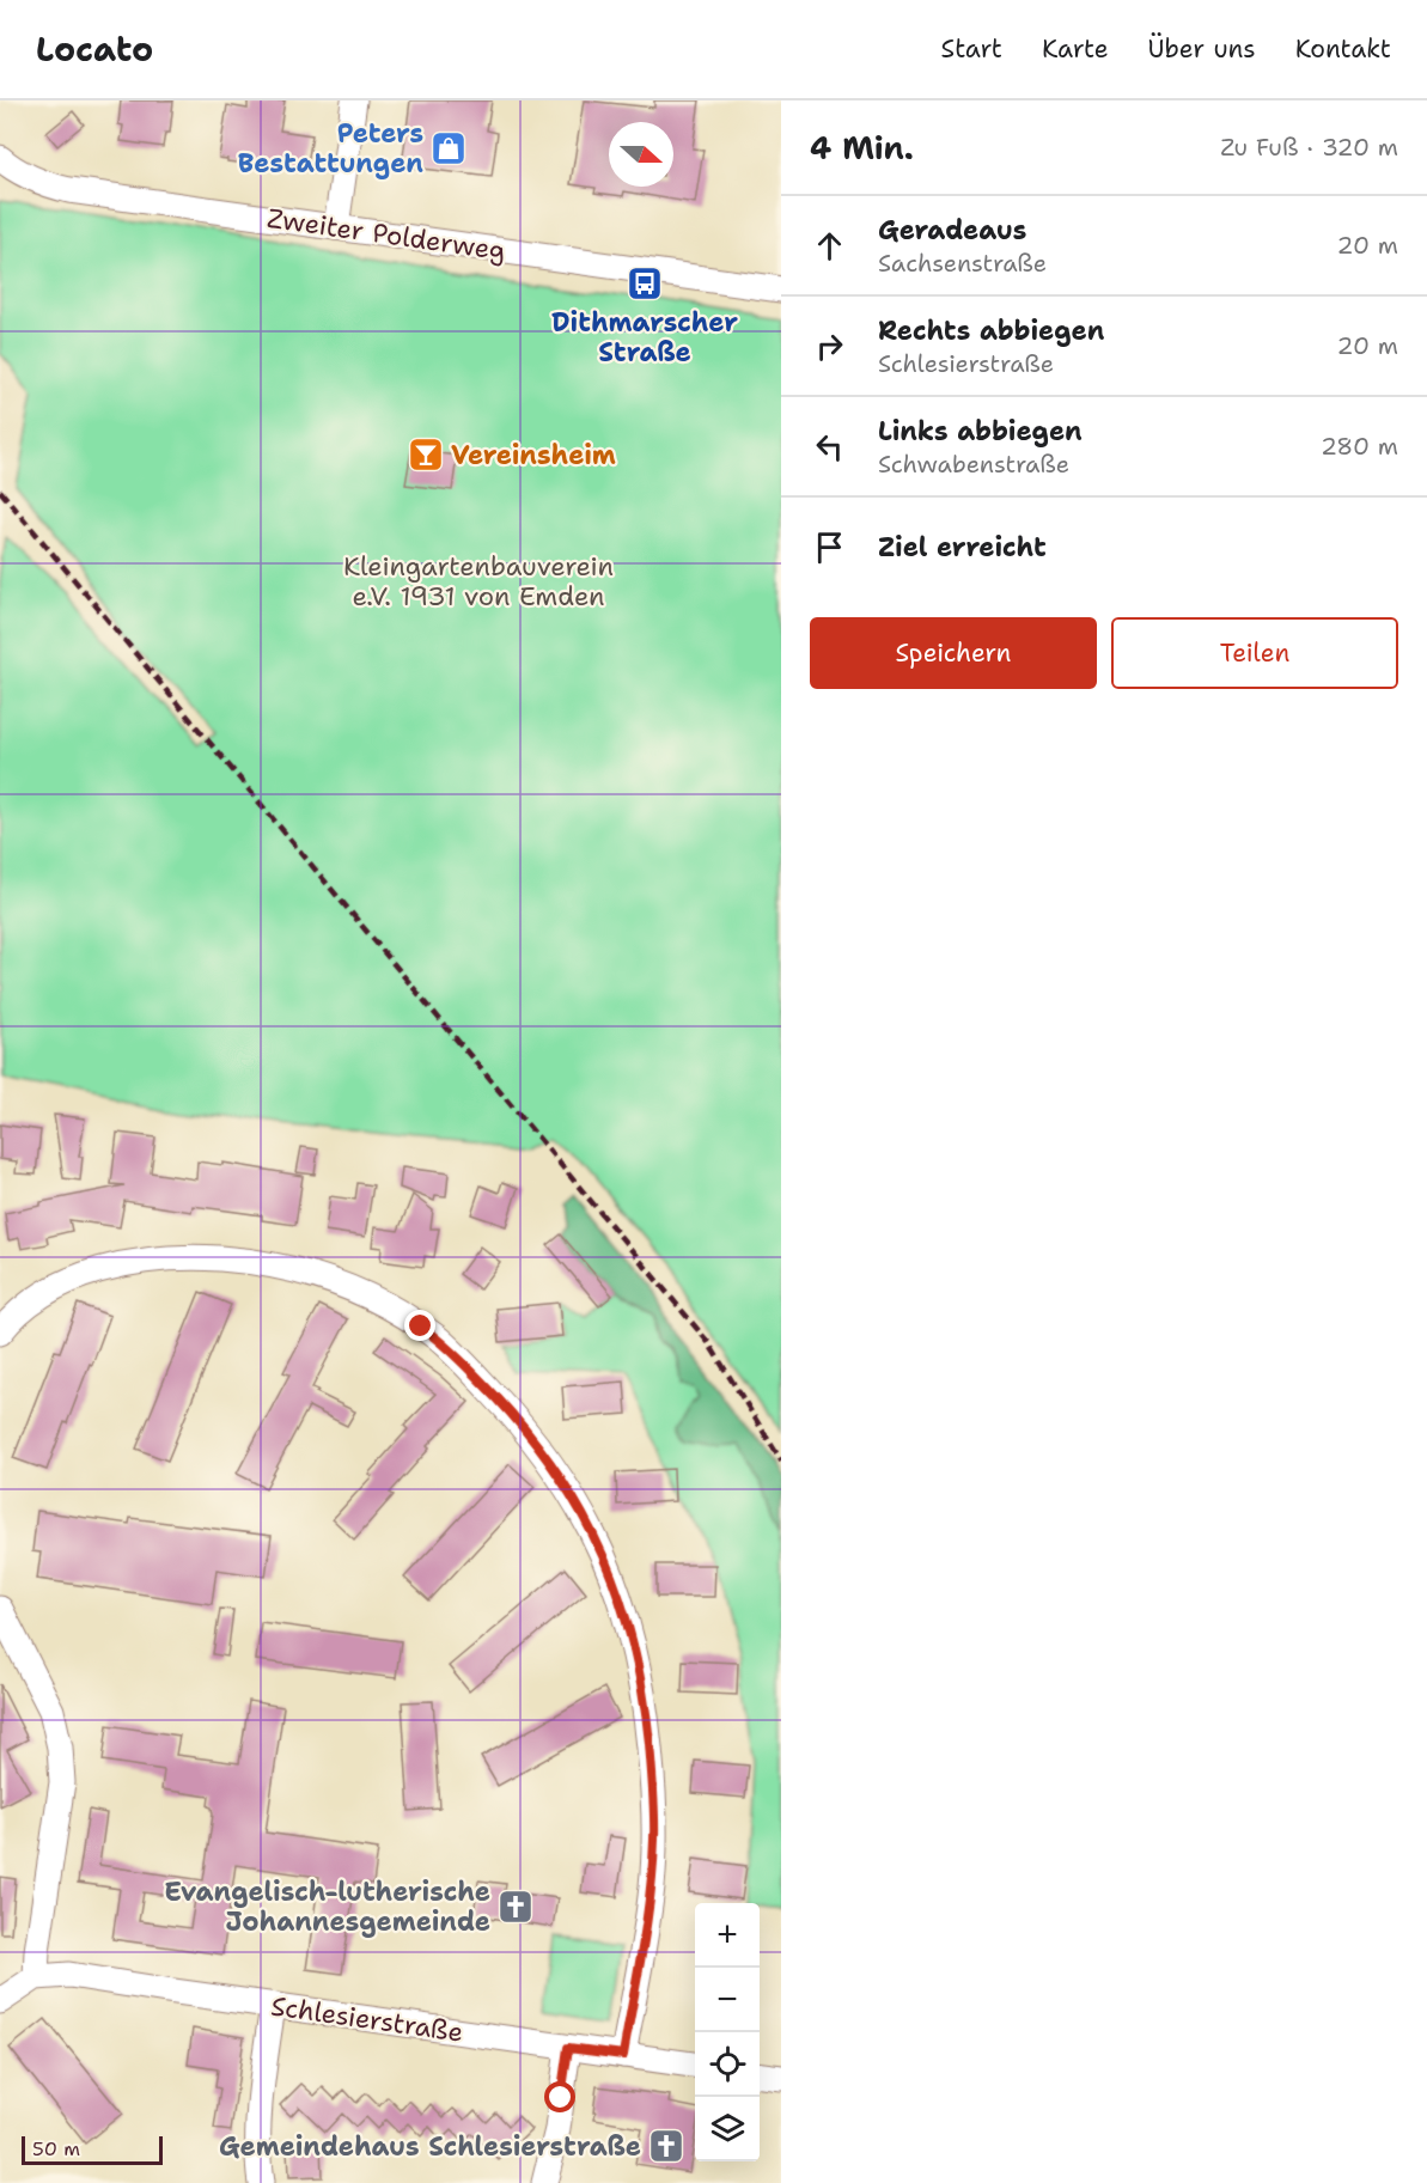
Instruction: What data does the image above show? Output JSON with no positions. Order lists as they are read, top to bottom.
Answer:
{
  "streets": {
    "street": ["Zweiter Polderweg", "Schlesierstraße"]
  },
  "parks": ["Kleingartenbauverein e.V. 1931 von Emden"],
  "places": {
    "shop": ["Peters Bestattungen"],
    "bus stop": ["Dithmarscher Straße"],
    "bar": ["Vereinsheim"],
    "church": ["Evangelisch-lutherische Johannesgemeinde", "Gemeindehaus Schlesierstraße"]
  },
  "scale_bar": "50 m",
  "north": "right",
  "page": {
    "header": "Locato",
    "nav": [
      "Start",
      "Karte",
      "Über uns",
      "Kontakt"
    ],
    "heading": ["4 Min.", "Zu Fuß · 320 m"],
    "list": [
      ["Geradeaus", "Sachsenstraße", "20 m"],
      ["Rechts abbiegen", "Schlesierstraße", "20 m"],
      ["Links abbiegen", "Schwabenstraße", "280 m"],
      "Ziel erreicht"
    ],
    "buttons": ["Speichern", "Teilen"],
    "map_buttons": ["+", "−"],
    "scale": "50 m"
  }
}
